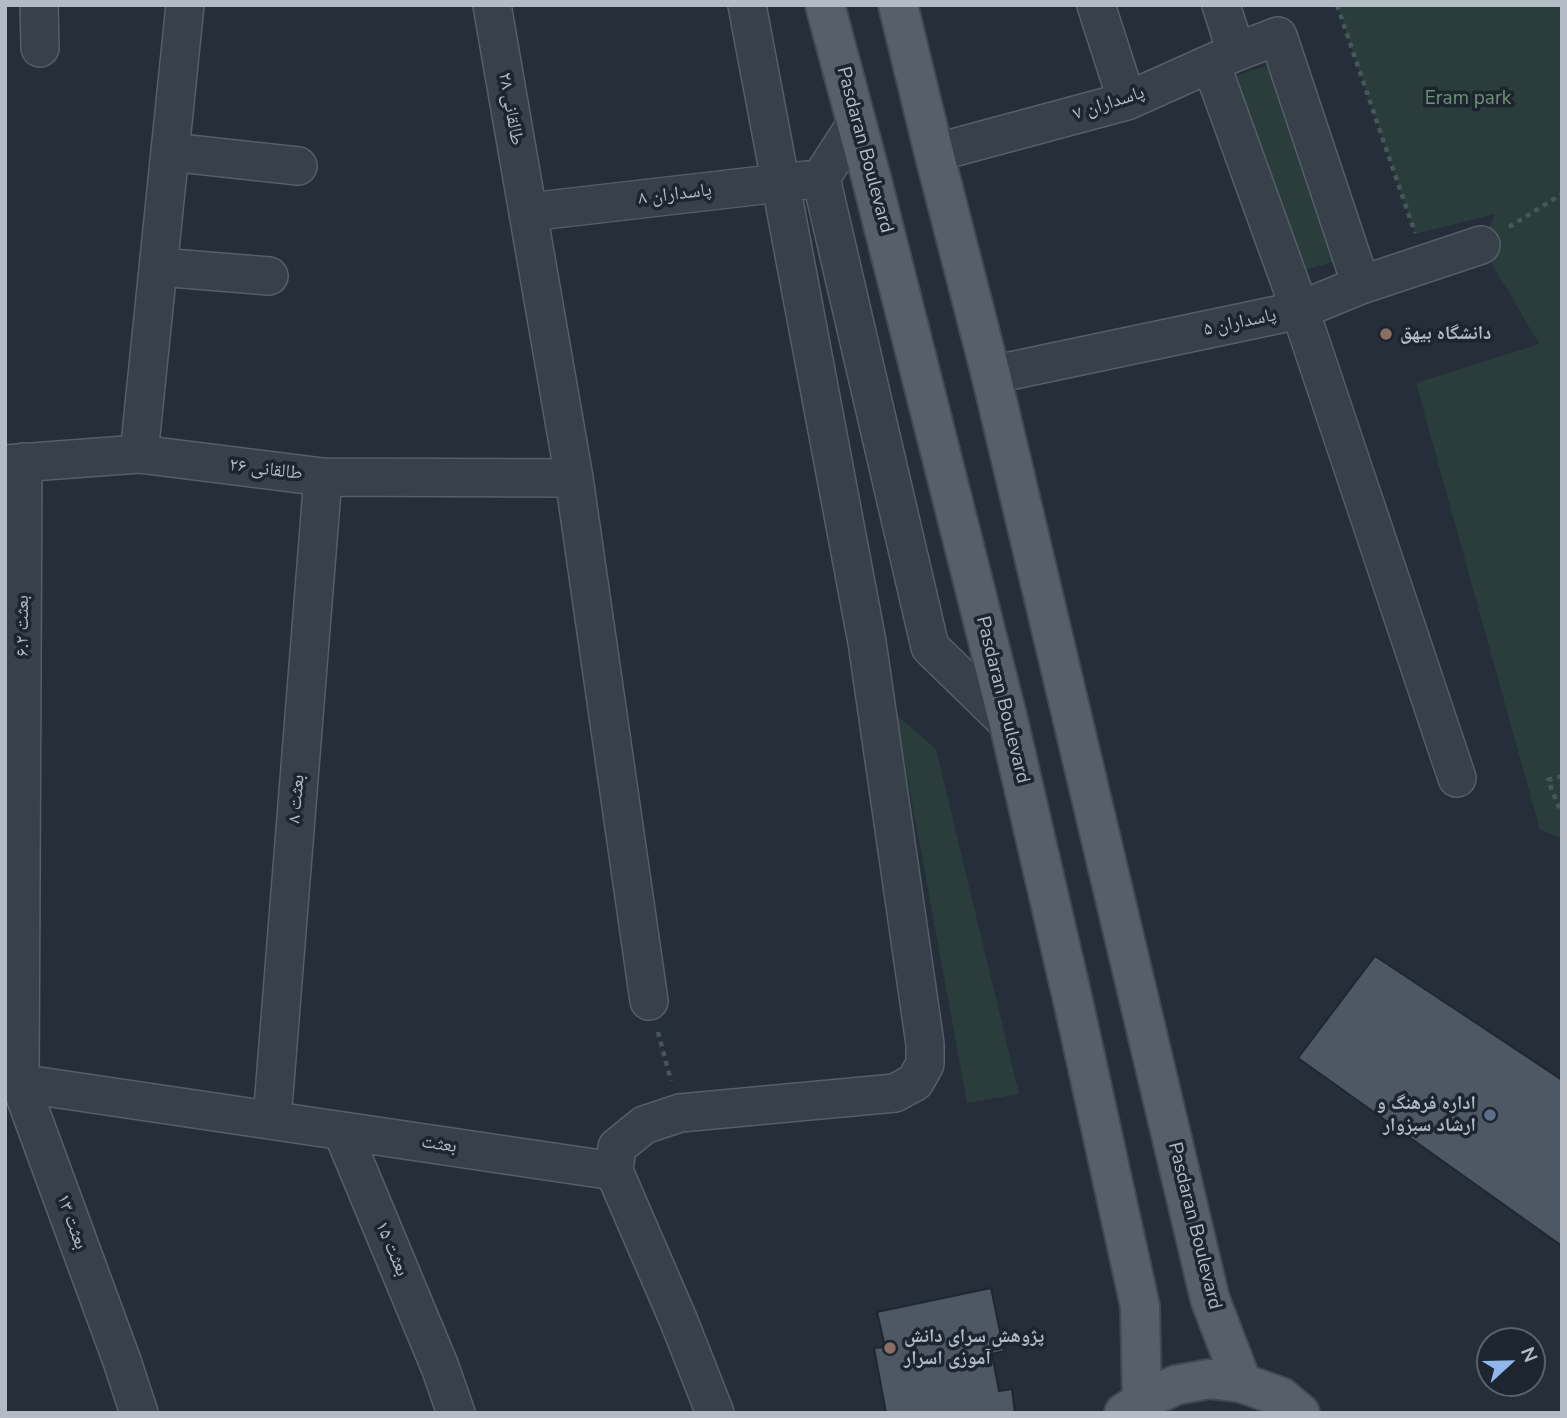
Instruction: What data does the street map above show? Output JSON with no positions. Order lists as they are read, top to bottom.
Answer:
{
  "streets": {
    "main road": ["Pasdaran Boulevard"],
    "street": [
      "پاسداران ۷",
      "طالقانی ۲۸",
      "پاسداران ۸",
      "پاسداران ۵",
      "طالقانی ۲۶",
      "بعثت ۶.۲",
      "بعثت ۸",
      "بعثت",
      "بعثت ۱۳",
      "بعثت ۱۵"
    ]
  },
  "crossings": [
    ["پاسداران ۷", "Pasdaran Boulevard"],
    ["پاسداران ۷", "پاسداران ۵"],
    ["طالقانی ۲۸", "پاسداران ۸"],
    ["Pasdaran Boulevard", "پاسداران ۵"],
    ["طالقانی ۲۶", "بعثت ۶.۲"],
    ["طالقانی ۲۶", "بعثت ۸"],
    ["بعثت ۶.۲", "بعثت"],
    ["بعثت ۶.۲", "بعثت ۱۳"],
    ["بعثت ۸", "بعثت"],
    ["بعثت", "بعثت ۱۳"],
    ["بعثت", "بعثت ۱۵"]
  ],
  "parks": ["Eram park"],
  "places": ["دانشگاه بیهق", "اداره فرهنگ و ارشاد سبزوار", "پژوهش سرای دانش آموزی اسرار"],
  "north": "right"
}
